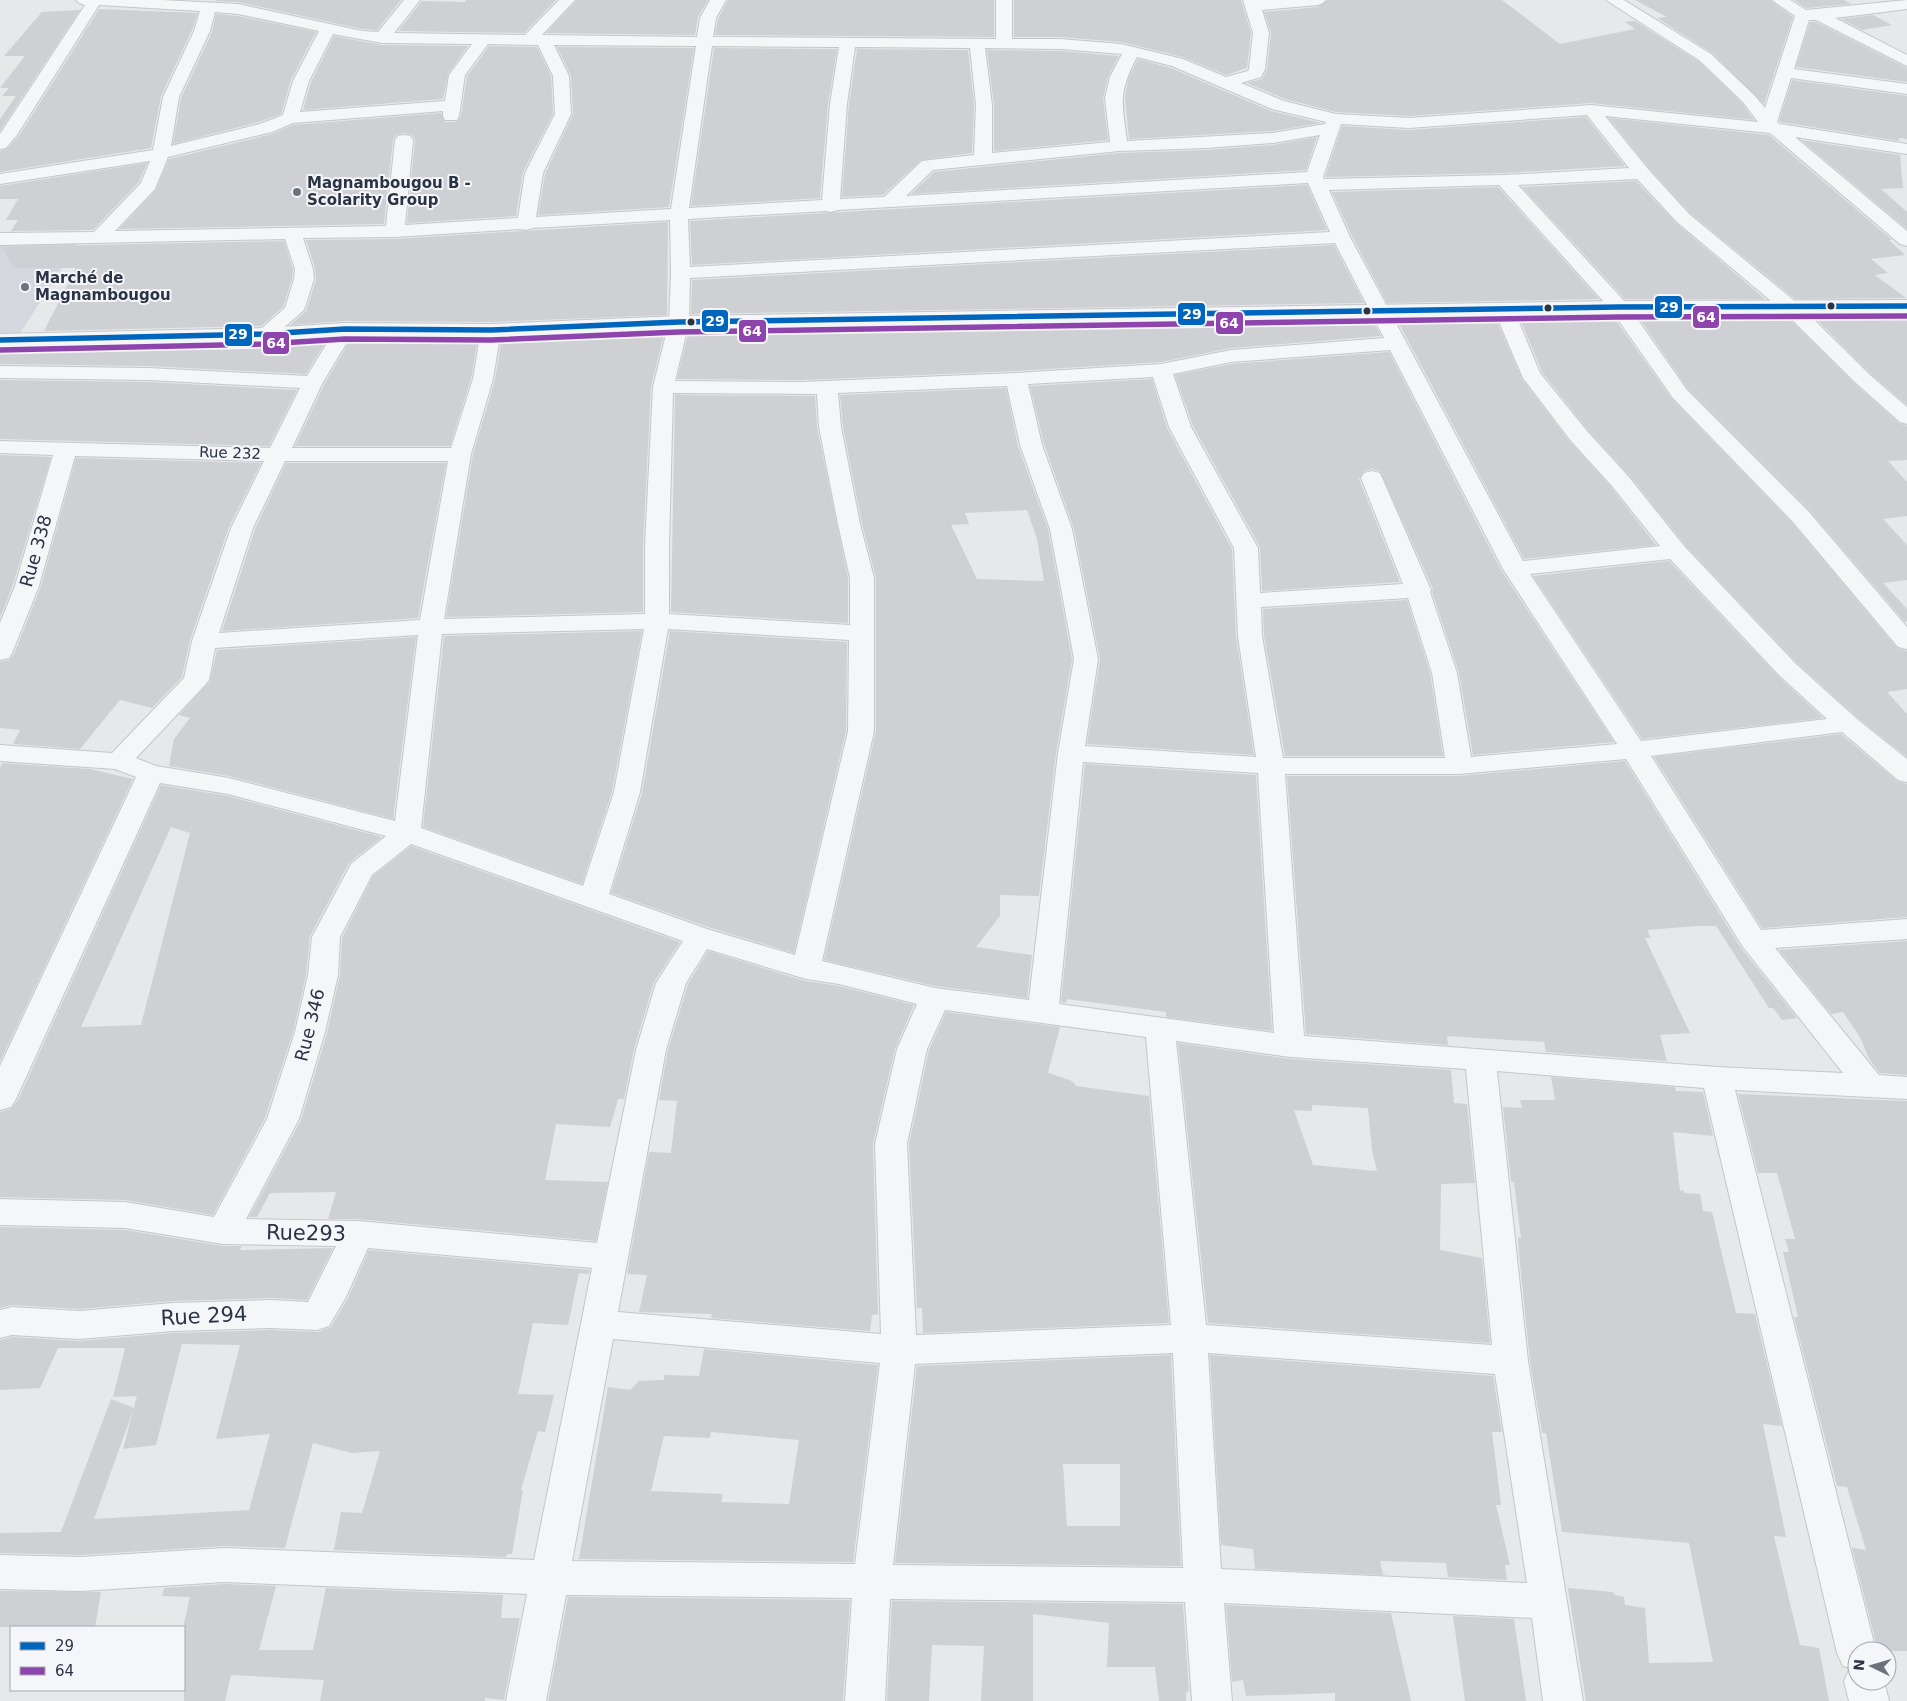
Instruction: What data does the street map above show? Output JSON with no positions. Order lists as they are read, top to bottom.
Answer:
{
  "streets": {
    "street": [
      "Rue 232",
      "Rue 338",
      "Rue 346",
      "Rue293",
      "Rue 294"
    ]
  },
  "crossings": [
    ["Rue 232", "Rue 338"],
    ["Rue 346", "Rue293"],
    ["Rue293", "Rue 294"]
  ],
  "places": ["Magnambougou B - Scolarity Group", "Marché de Magnambougou"],
  "lines": ["transit line 29", "transit line 64"],
  "legend": ["29", "64"],
  "north": "left"
}
